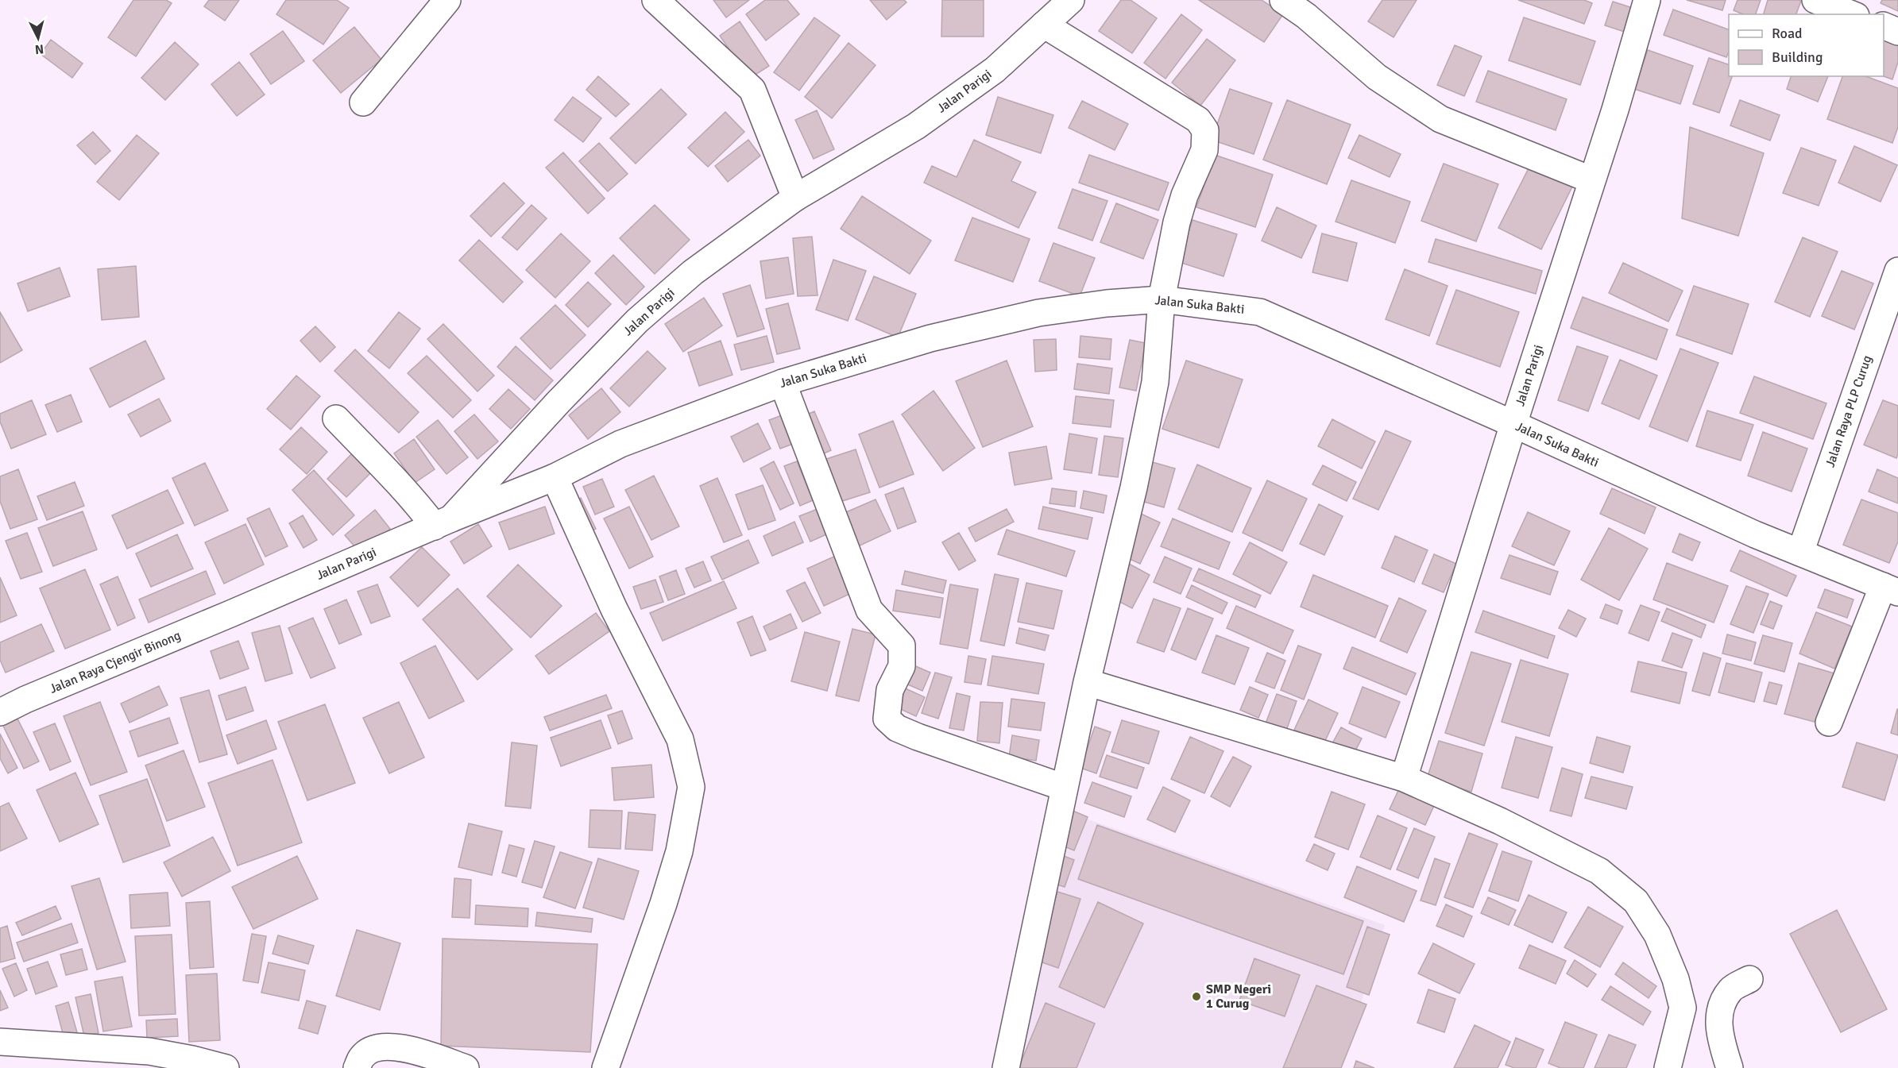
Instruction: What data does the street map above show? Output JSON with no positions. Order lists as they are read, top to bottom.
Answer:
{
  "streets": {
    "street": [
      "Jalan Parigi",
      "Jalan Suka Bakti",
      "Jalan Raya PLP Curug",
      "Jalan Raya Cjengir Binong"
    ]
  },
  "crossings": [
    ["Jalan Parigi", "Jalan Suka Bakti"],
    ["Jalan Parigi", "Jalan Raya Cjengir Binong"],
    ["Jalan Suka Bakti", "Jalan Raya PLP Curug"]
  ],
  "places": ["SMP Negeri 1 Curug"],
  "legend": ["Road", "Building"],
  "north": "bottom"
}
